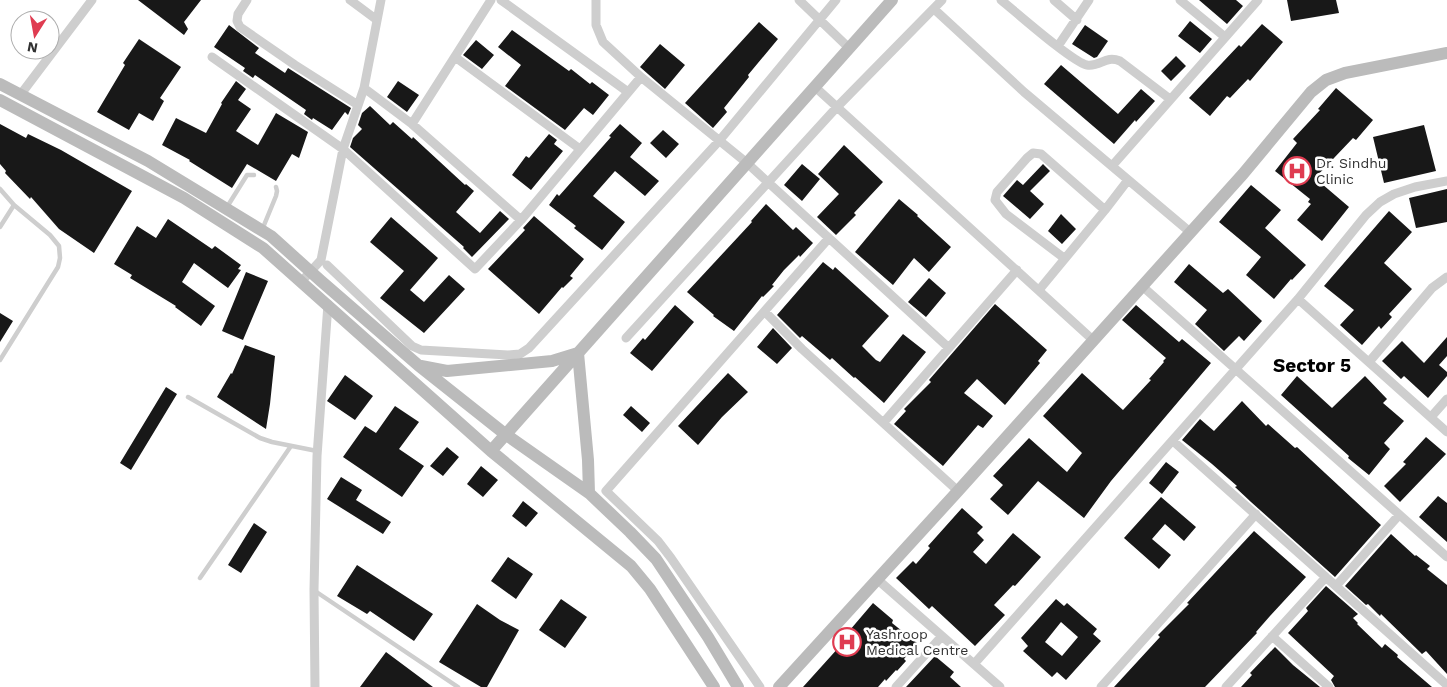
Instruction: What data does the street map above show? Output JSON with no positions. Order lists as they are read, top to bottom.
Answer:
{
  "districts": ["Sector 5"],
  "places": {
    "hospital": ["Dr. Sindhu Clinic", "Yashroop Medical Centre"]
  },
  "north": "bottom"
}
